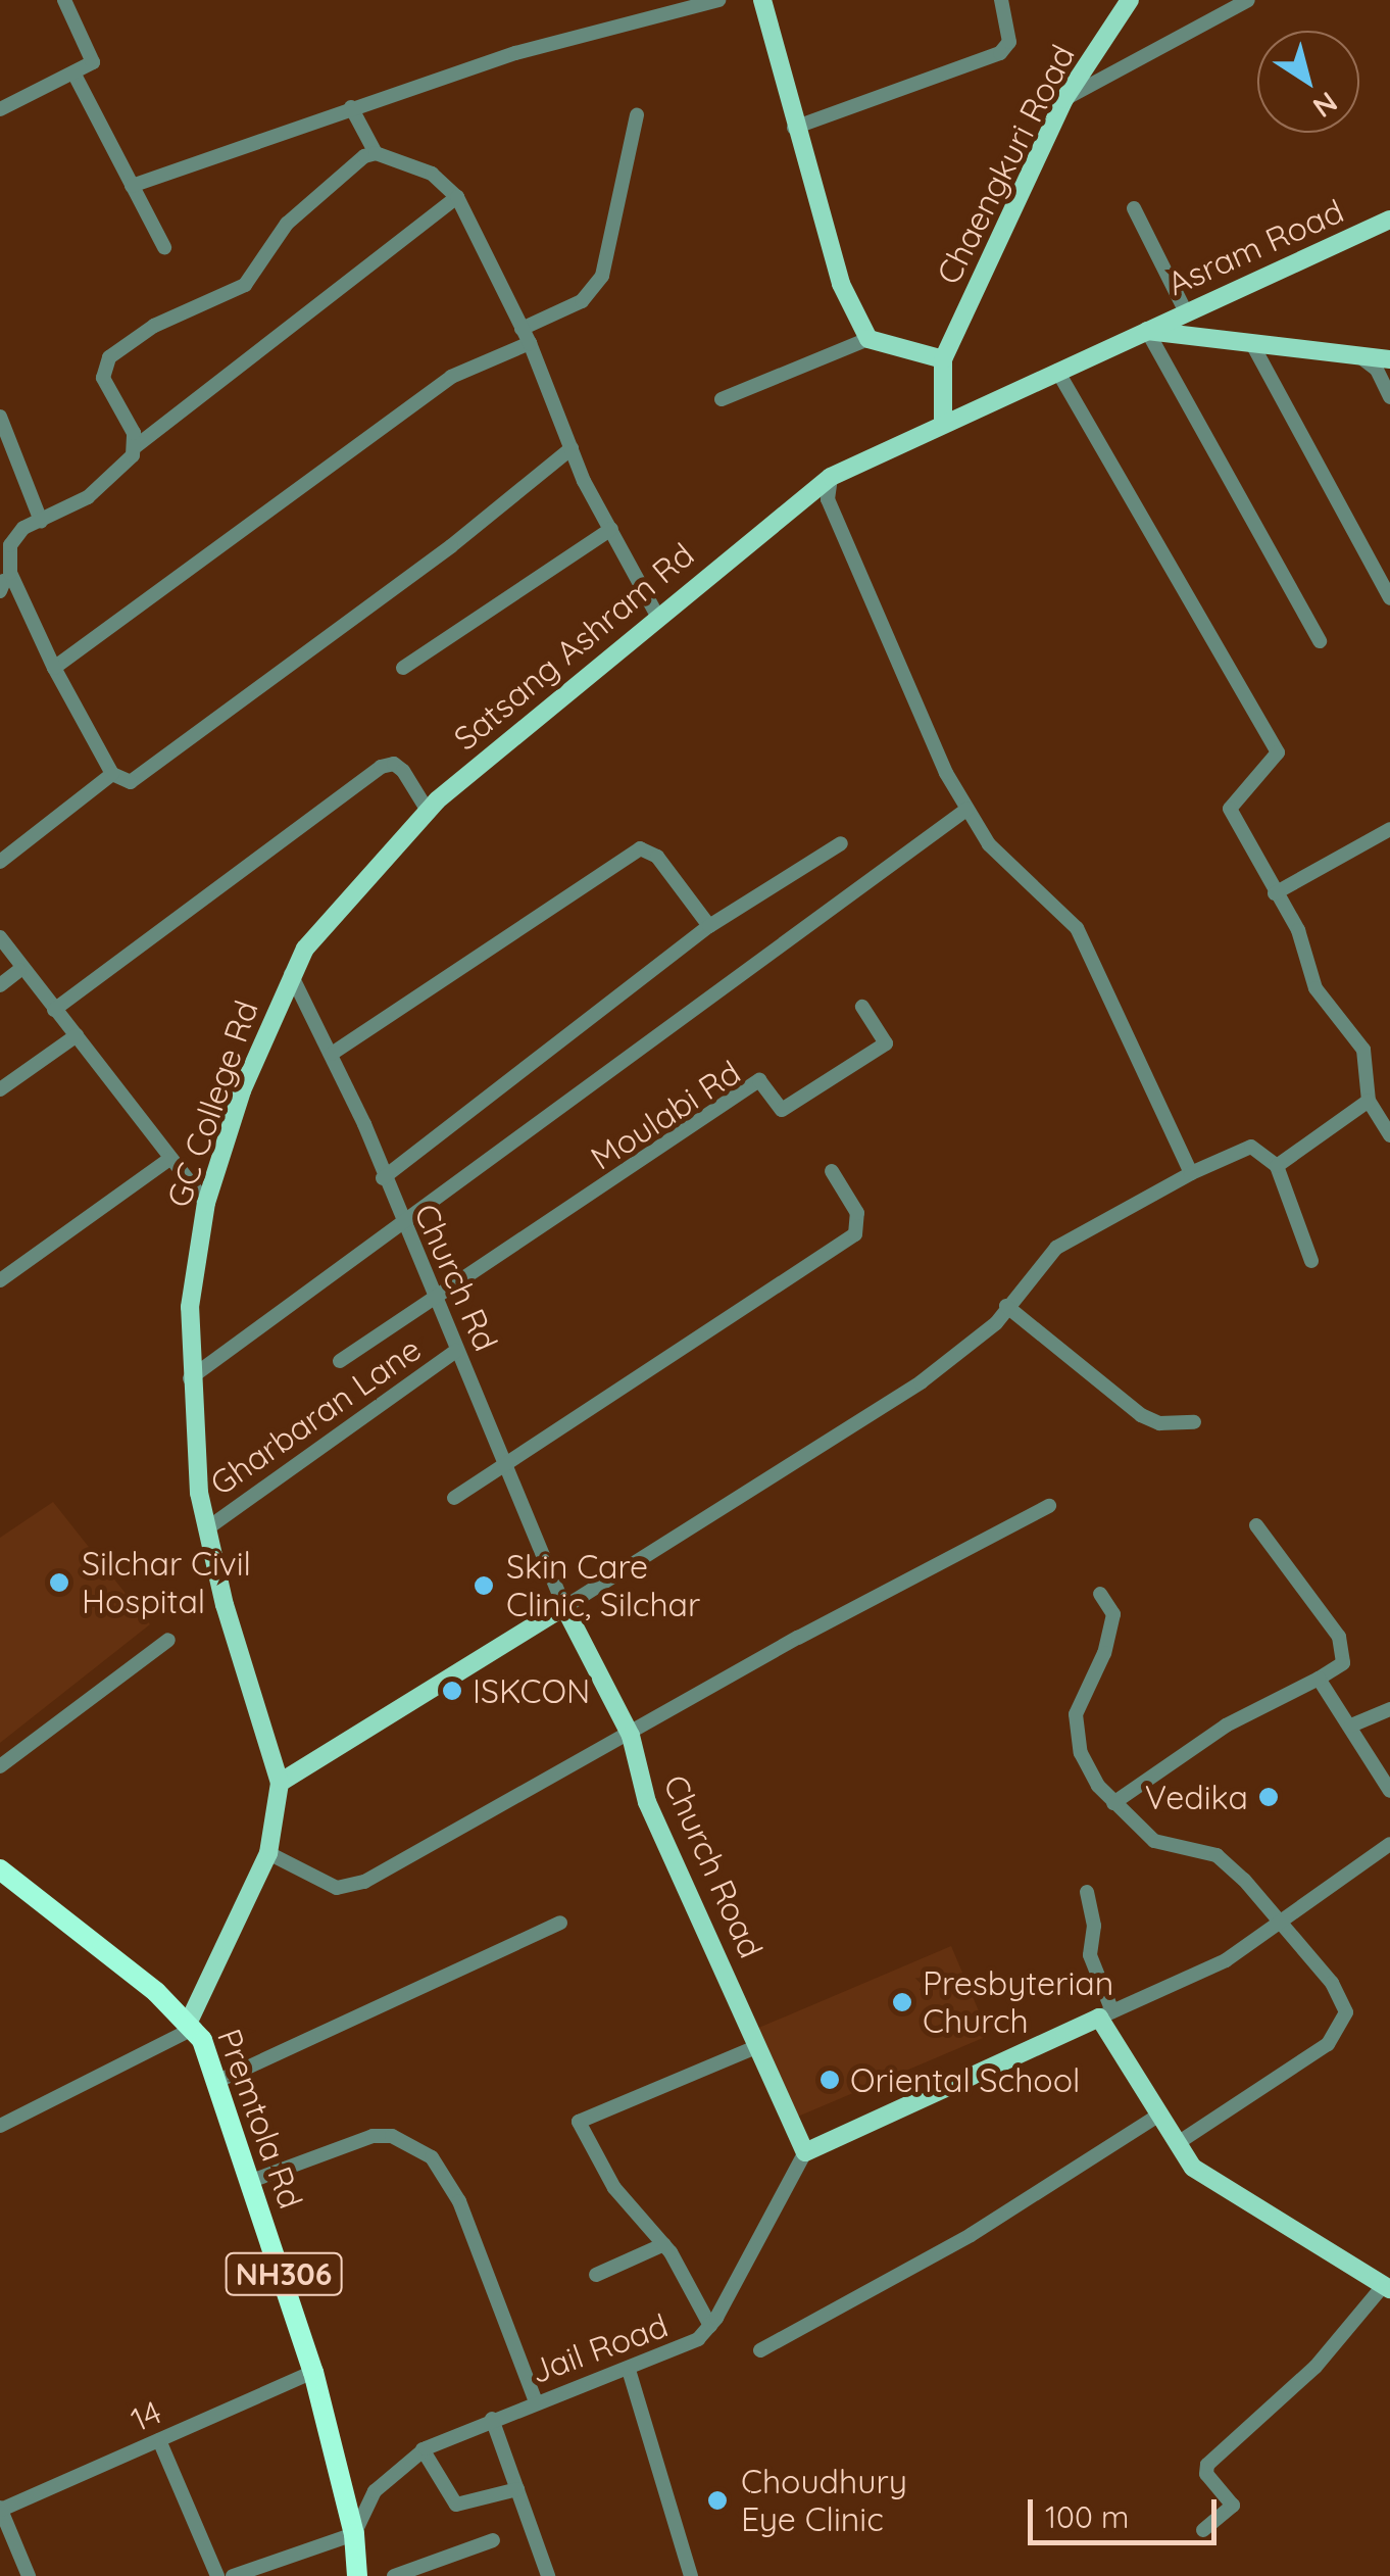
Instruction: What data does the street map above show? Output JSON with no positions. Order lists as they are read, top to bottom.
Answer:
{
  "streets": {
    "highway": ["Premtola Rd", "NH306"],
    "main road": [
      "Chaengkuri Road",
      "Asram Road",
      "Satsang Ashram Rd",
      "GC College Rd",
      "Church Road"
    ],
    "street": [
      "Moulabi Rd",
      "Church Rd",
      "Gharbaran Lane",
      "Jail Road",
      "14"
    ]
  },
  "crossings": [
    ["Asram Road", "Satsang Ashram Rd"],
    ["Satsang Ashram Rd", "GC College Rd"],
    ["Satsang Ashram Rd", "Church Rd"],
    ["GC College Rd", "Church Rd"],
    ["GC College Rd", "Gharbaran Lane"],
    ["GC College Rd", "Premtola Rd"],
    ["GC College Rd", "NH306"],
    ["Moulabi Rd", "Church Rd"],
    ["Church Rd", "Gharbaran Lane"],
    ["Church Rd", "Church Road"],
    ["Church Road", "Jail Road"],
    ["Premtola Rd", "NH306"],
    ["Premtola Rd", "Jail Road"],
    ["Premtola Rd", "14"],
    ["NH306", "Jail Road"]
  ],
  "places": [
    "Silchar Civil Hospital",
    "Skin Care Clinic, Silchar",
    "ISKCON",
    "Vedika",
    "Presbyterian Church",
    "Oriental School",
    "Choudhury Eye Clinic"
  ],
  "scale_bar": "100 m",
  "north": "bottom right"
}
